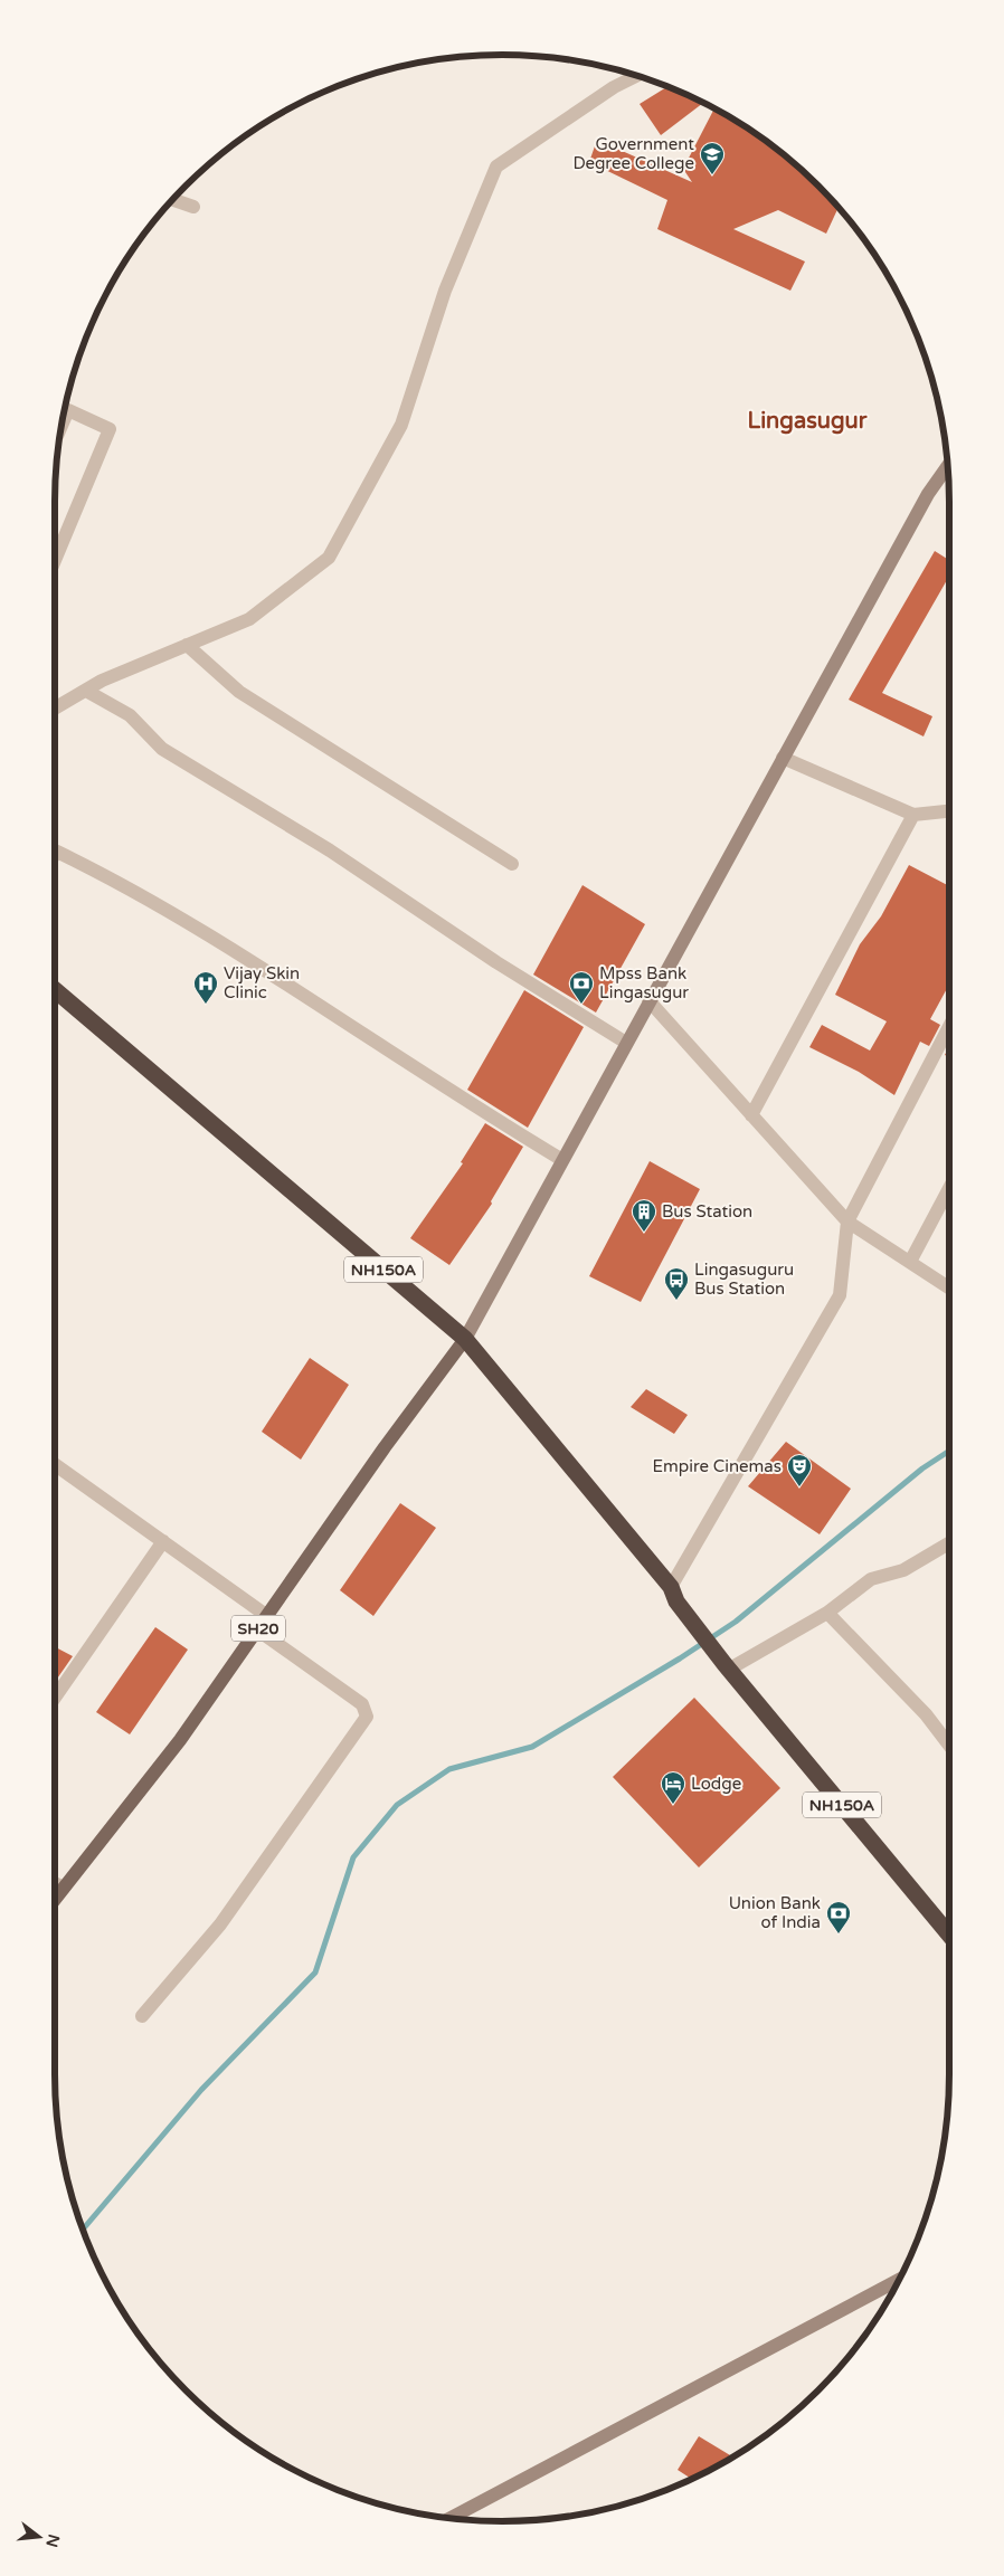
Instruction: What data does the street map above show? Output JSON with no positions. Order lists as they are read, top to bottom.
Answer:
{
  "streets": {
    "highway": ["NH150A"],
    "main road": ["SH20"]
  },
  "crossings": [
    ["NH150A", "SH20"]
  ],
  "districts": ["Lingasugur"],
  "places": {
    "school or university": ["Government Degree College"],
    "hospital": ["Vijay Skin Clinic"],
    "bank": ["Mpss Bank Lingasugur", "Union Bank of India"],
    "building": ["Bus Station"],
    "bus stop": ["Lingasuguru Bus Station"],
    "theatre": ["Empire Cinemas"],
    "hotel": ["Lodge"]
  },
  "north": "right"
}
